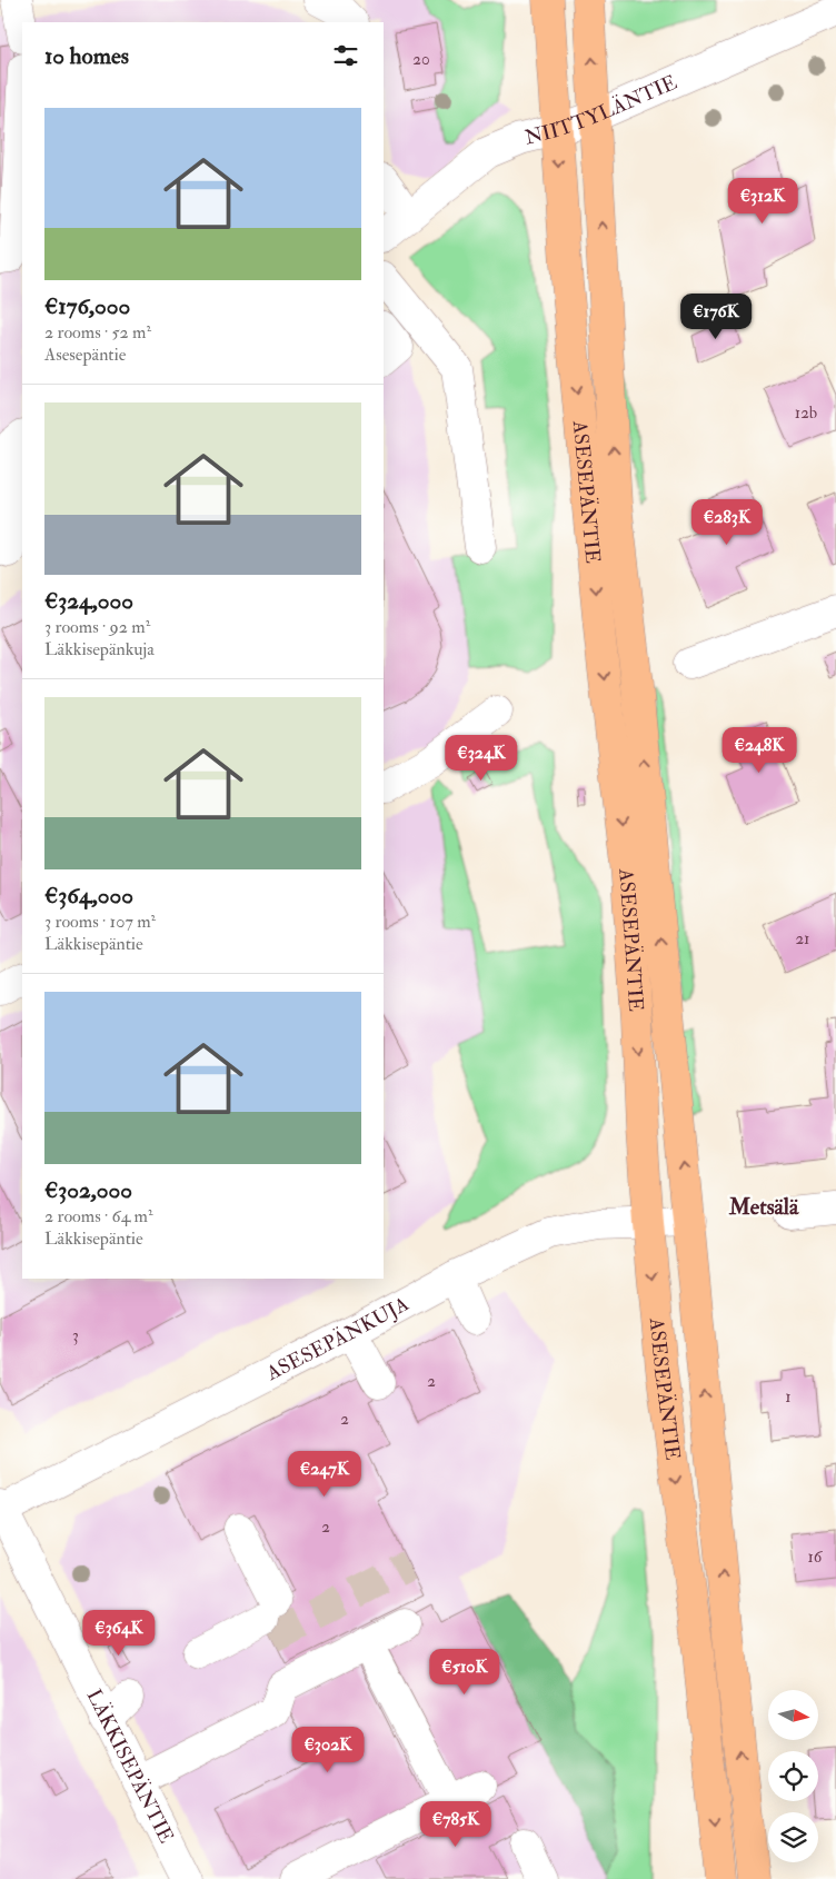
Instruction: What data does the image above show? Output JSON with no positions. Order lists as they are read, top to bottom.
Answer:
{
  "streets": {
    "main road": ["ASESEPÄNTIE"],
    "street": ["NIITTYLÄNTIE", "ASESEPÄNKUJA", "LÄKKISEPÄNTIE"]
  },
  "crossings": [
    ["NIITTYLÄNTIE", "ASESEPÄNTIE"],
    ["ASESEPÄNTIE", "ASESEPÄNKUJA"],
    ["ASESEPÄNKUJA", "LÄKKISEPÄNTIE"]
  ],
  "districts": ["Metsälä"],
  "house_numbers": [
    "20",
    "12b",
    "21",
    "3",
    "2",
    "1",
    "2",
    "2",
    "16"
  ],
  "north": "right",
  "page": {
    "heading": "10 homes",
    "list": [
      {
        "name": "€176,000",
        "note": "2 rooms · 52 m² · Asesepäntie"
      },
      {
        "name": "€324,000",
        "note": "3 rooms · 92 m² · Läkkisepänkuja"
      },
      {
        "name": "€364,000",
        "note": "3 rooms · 107 m² · Läkkisepäntie"
      },
      {
        "name": "€302,000",
        "note": "2 rooms · 64 m² · Läkkisepäntie"
      }
    ],
    "price": [
      "€312K",
      "€176K",
      "€283K",
      "€248K",
      "€324K",
      "€247K",
      "€364K",
      "€510K",
      "€302K",
      "€785K"
    ]
  }
}
